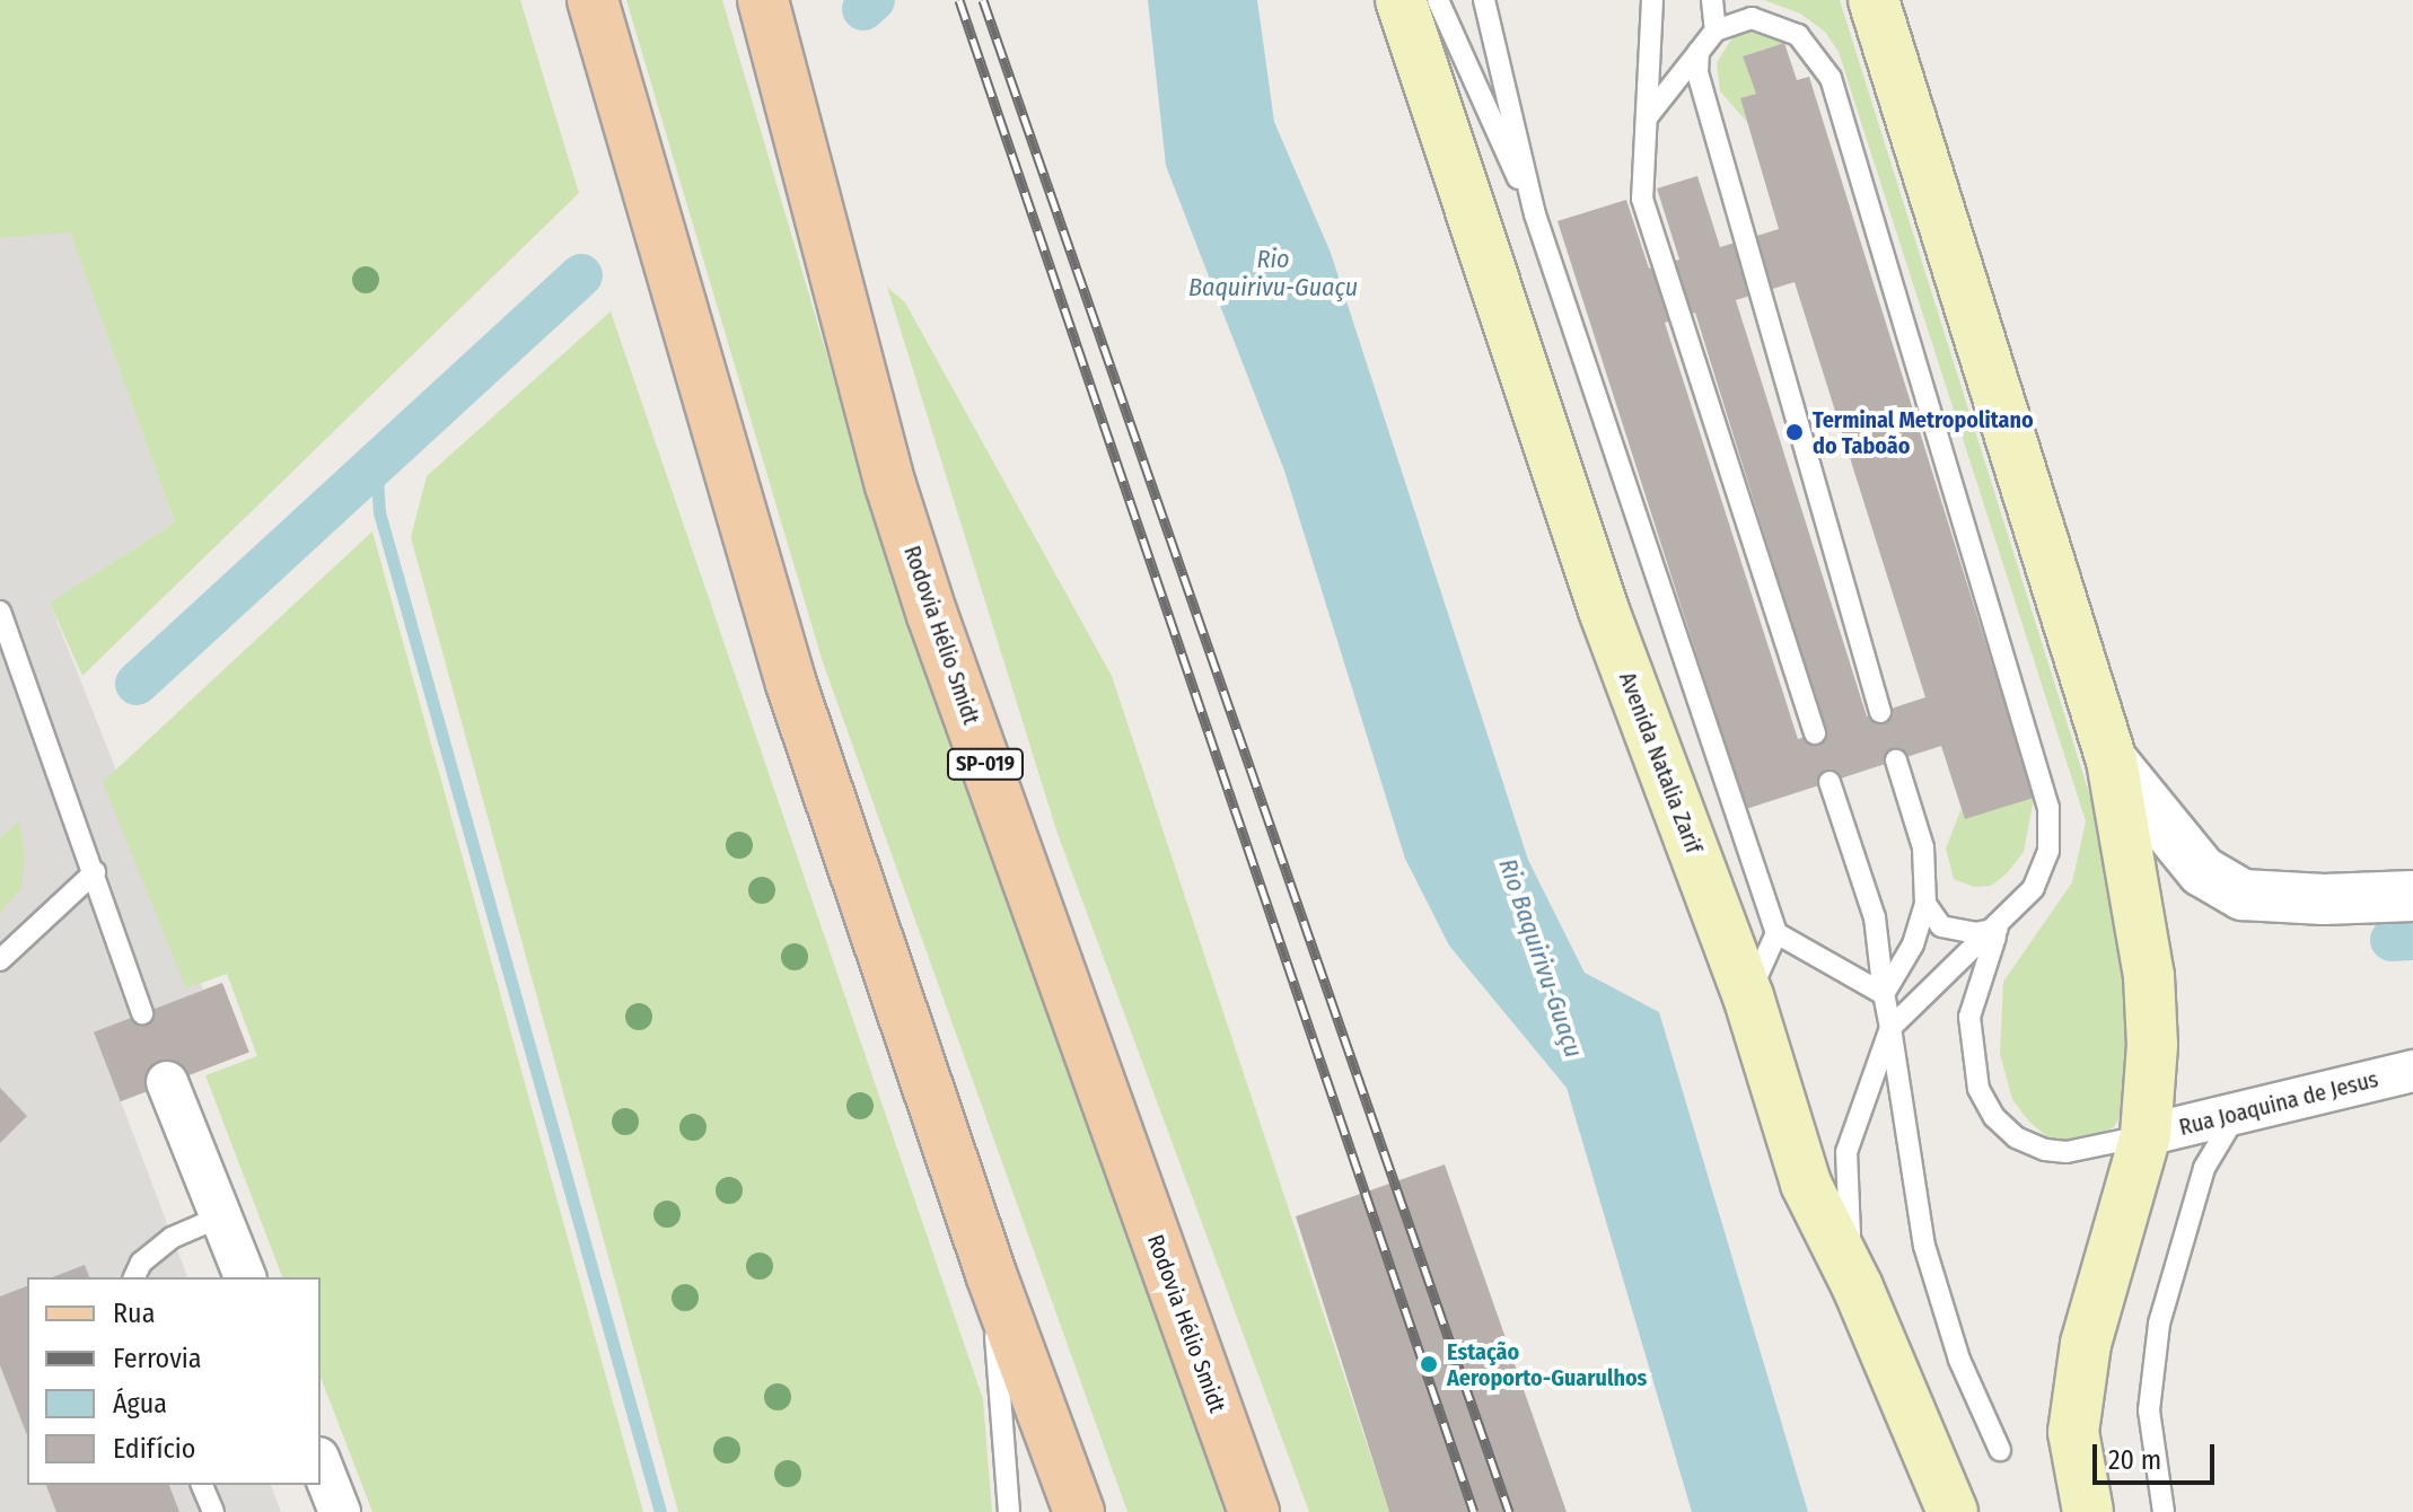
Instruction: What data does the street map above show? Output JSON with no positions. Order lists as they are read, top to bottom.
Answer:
{
  "streets": {
    "main road": ["Rodovia Hélio Smidt", "Avenida Natalia Zarif", "SP-019"],
    "street": ["Rua Joaquina de Jesus"]
  },
  "water": ["Rio Baquirivu-Guaçu"],
  "places": ["Terminal Metropolitano do Taboão", "Estação Aeroporto-Guarulhos"],
  "legend": [
    "Rua",
    "Ferrovia",
    "Água",
    "Edifício"
  ],
  "scale_bar": "20 m"
}
